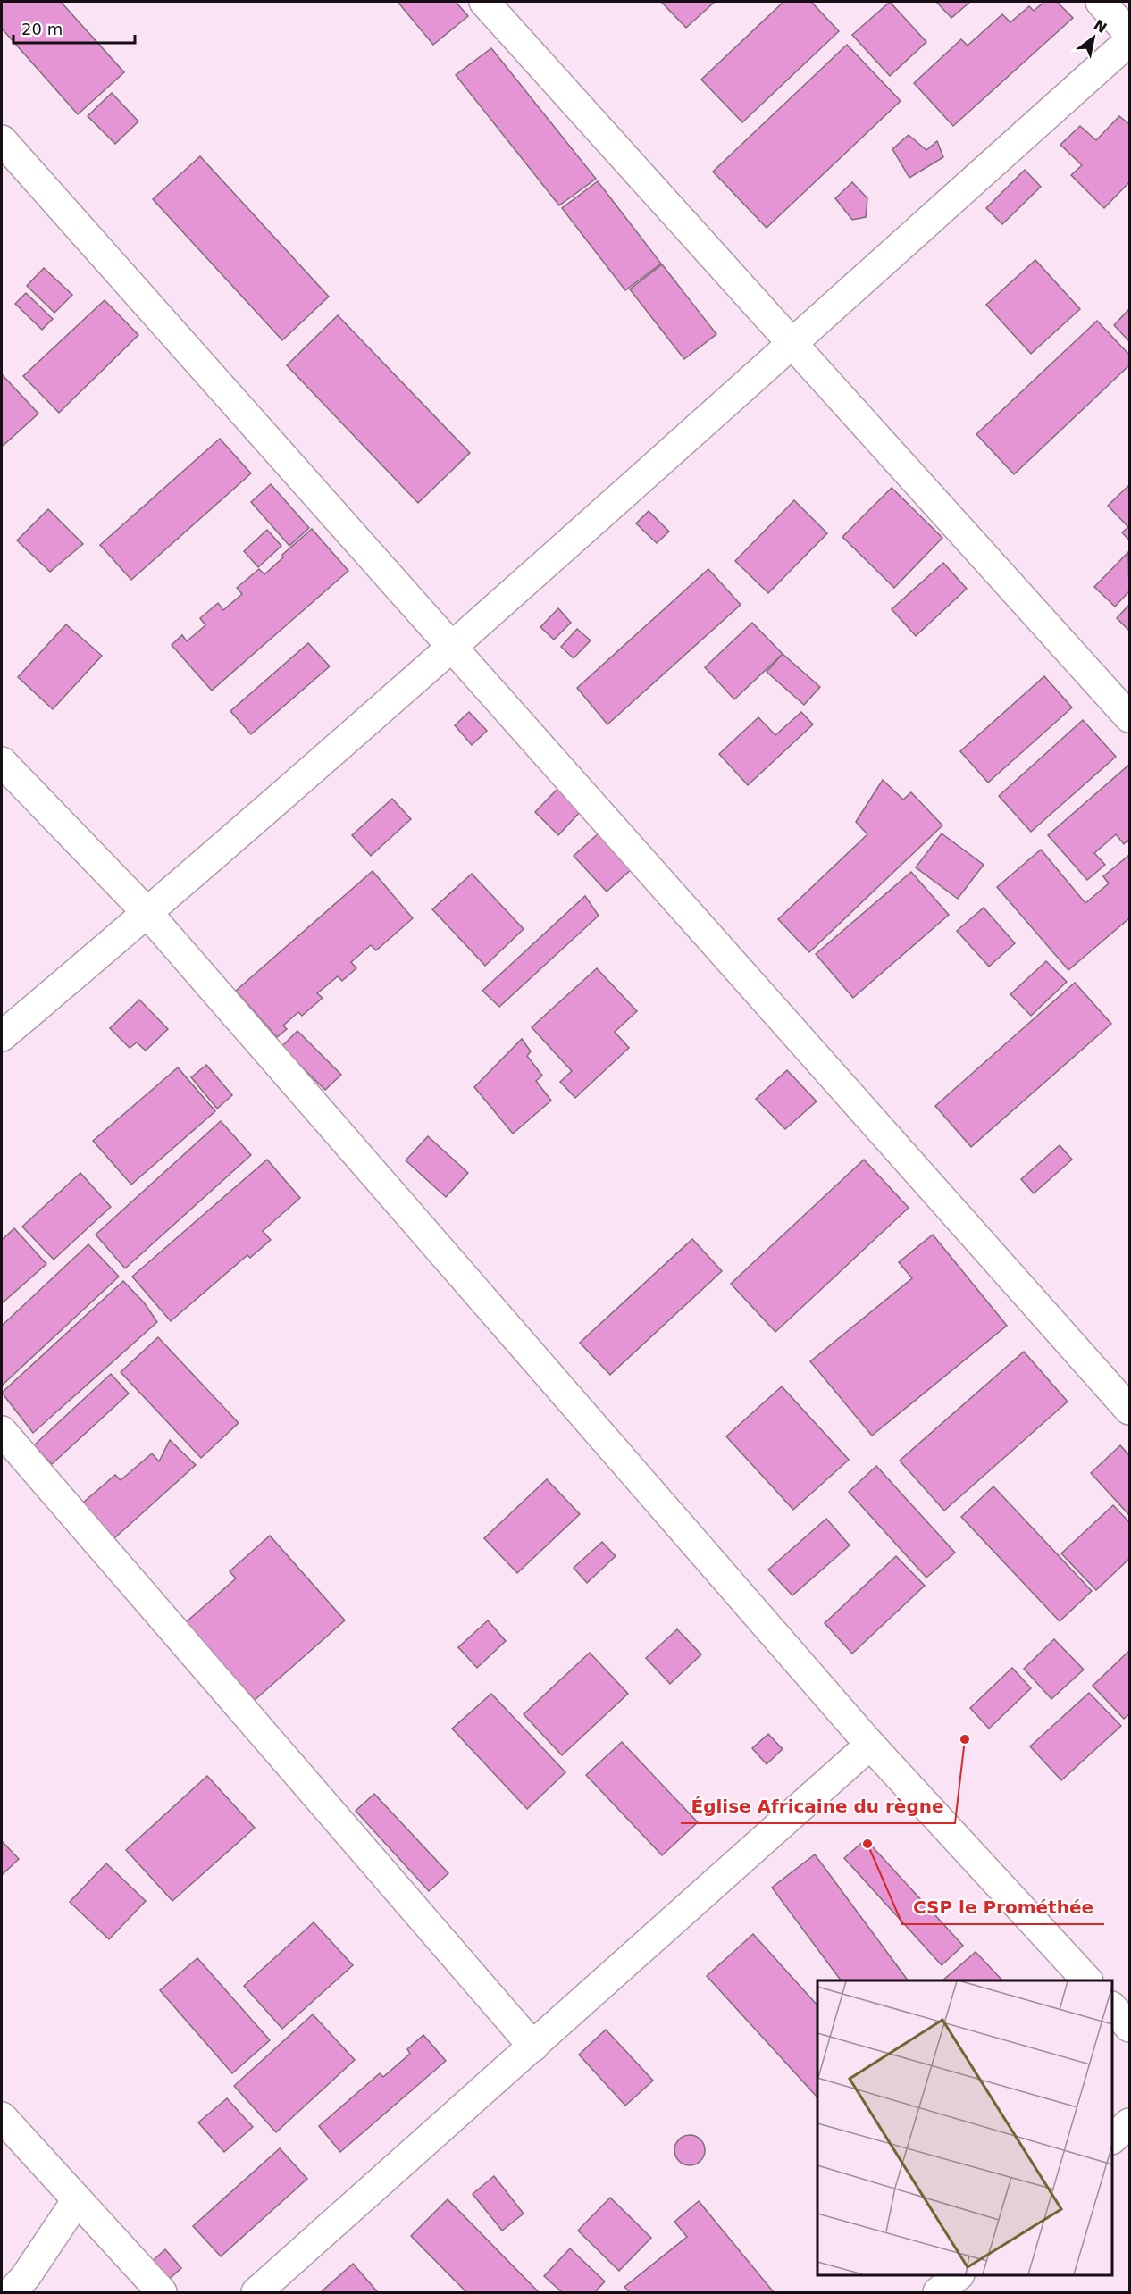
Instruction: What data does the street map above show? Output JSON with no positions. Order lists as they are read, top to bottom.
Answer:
{
  "places": ["Église Africaine du règne", "CSP le Prométhée"],
  "scale_bar": "20 m",
  "north": "top right"
}
